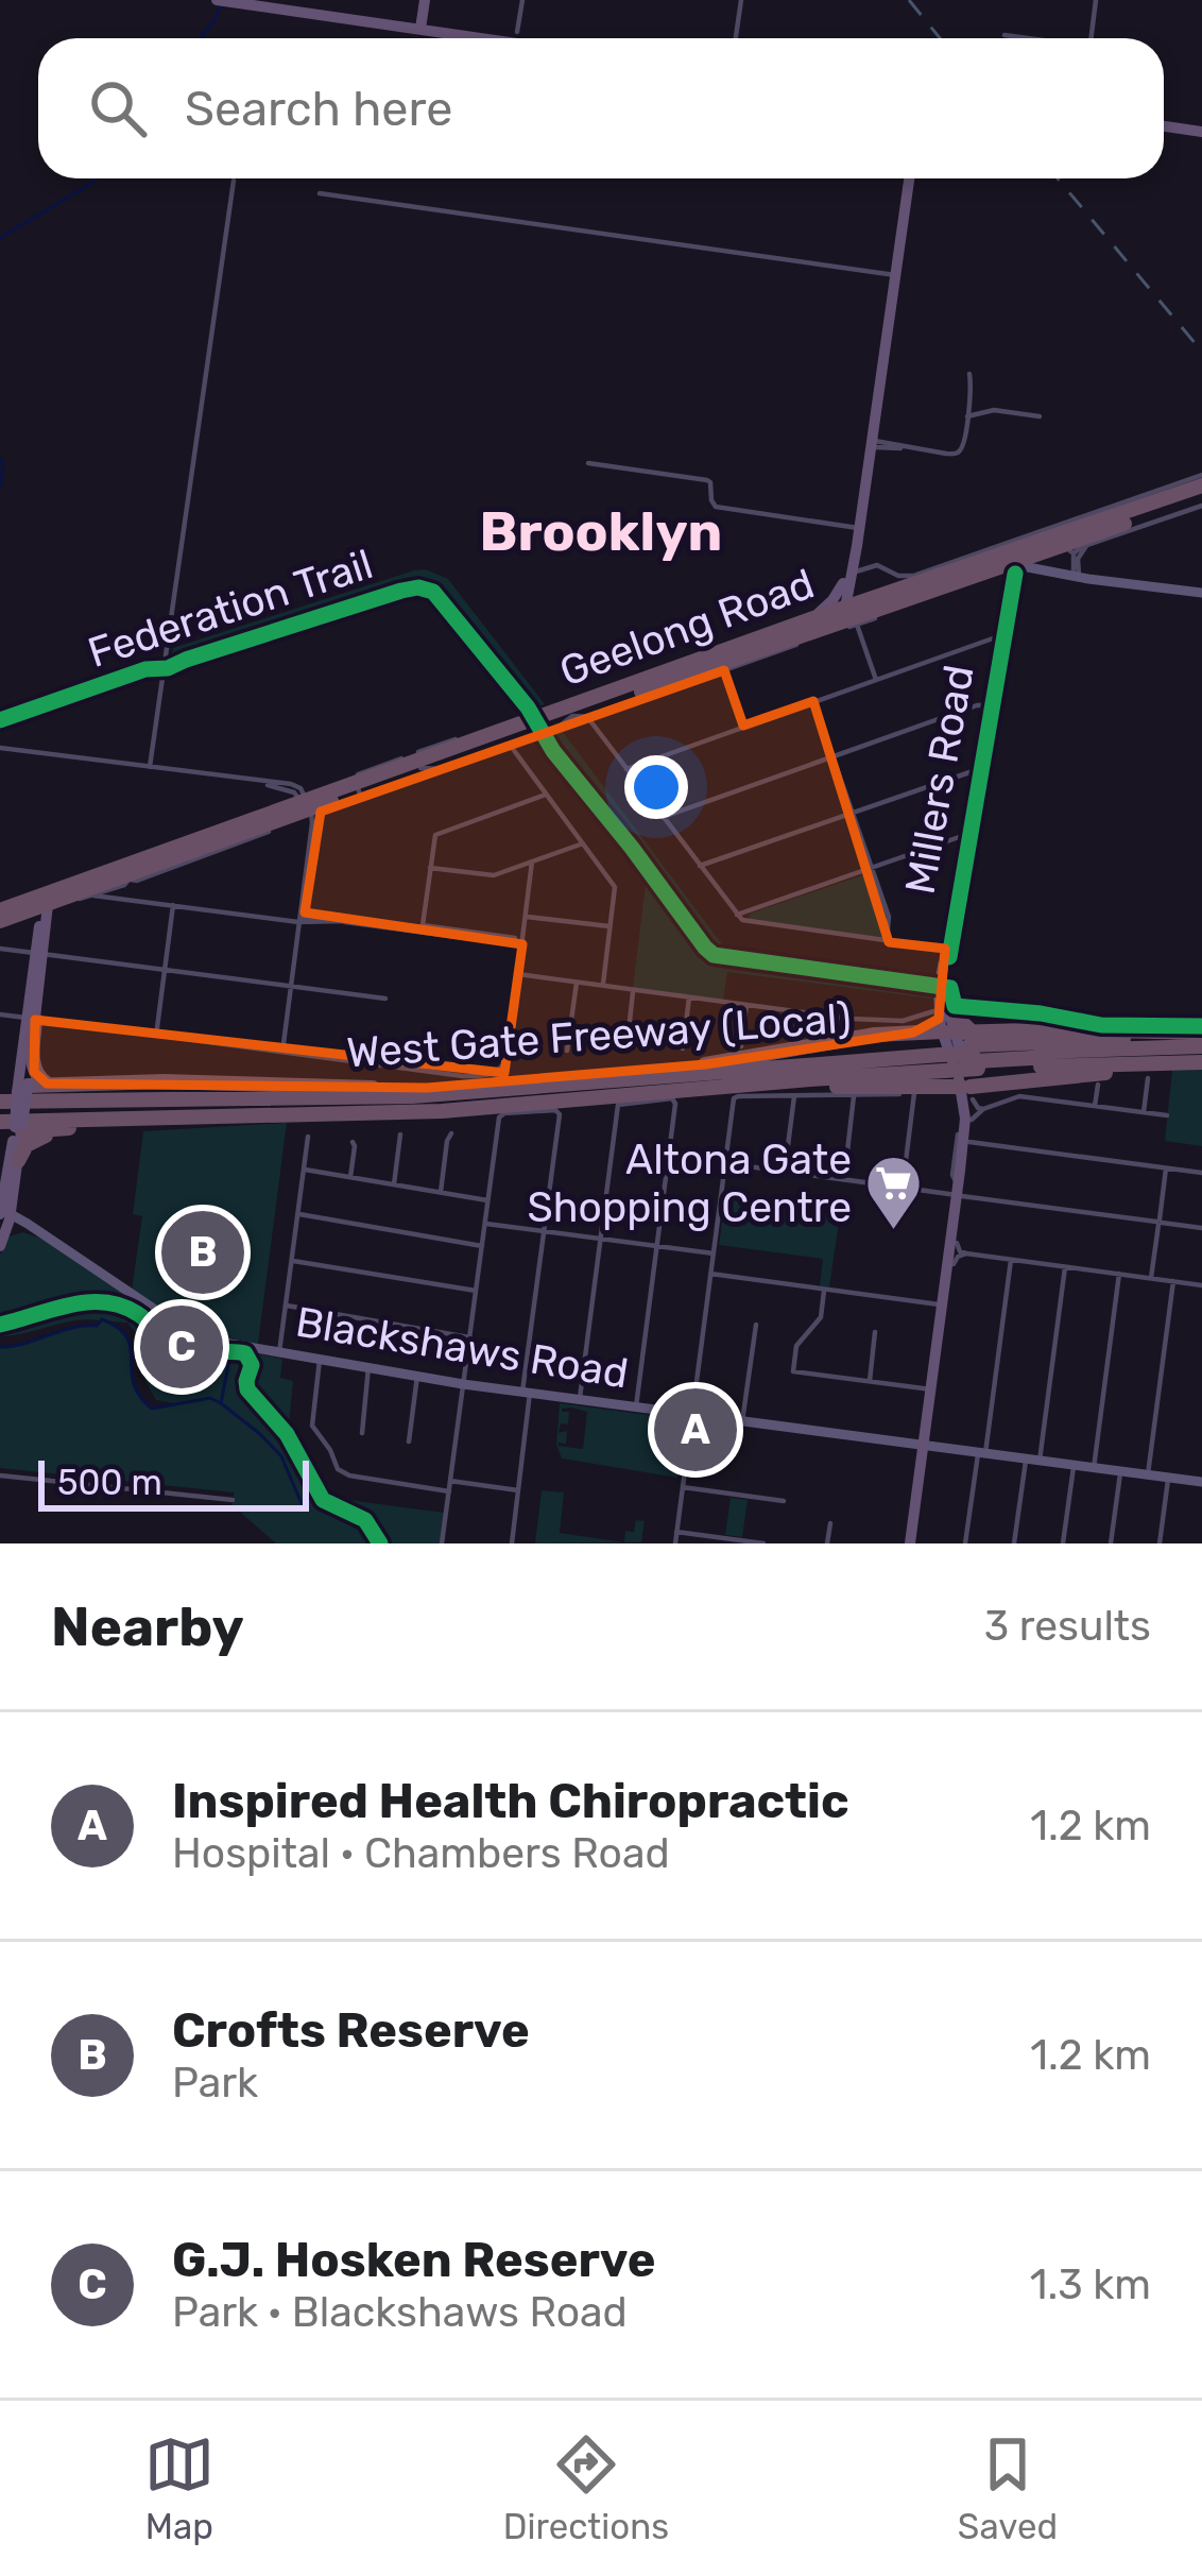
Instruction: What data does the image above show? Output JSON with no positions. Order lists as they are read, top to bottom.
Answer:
{
  "streets": {
    "highway": ["Geelong Road", "West Gate Freeway (Local)"],
    "main road": ["Millers Road", "Blackshaws Road"],
    "cycle path": ["Federation Trail"]
  },
  "crossings": [
    ["Geelong Road", "Millers Road"],
    ["Millers Road", "West Gate Freeway (Local)"],
    ["Millers Road", "Blackshaws Road"]
  ],
  "districts": ["Brooklyn"],
  "places": {
    "supermarket": ["Altona Gate Shopping Centre"]
  },
  "scale_bar": "500 m",
  "page": {
    "search": "Search here",
    "pins": ["B", "C", "A"],
    "scale": "500 m",
    "heading": ["Nearby", "3 results"],
    "list": [
      {
        "mark": "A",
        "name": "Inspired Health Chiropractic",
        "note": "Hospital · Chambers Road",
        "value": "1.2 km"
      },
      {
        "mark": "B",
        "name": "Crofts Reserve",
        "note": "Park",
        "value": "1.2 km"
      },
      {
        "mark": "C",
        "name": "G.J. Hosken Reserve",
        "note": "Park · Blackshaws Road",
        "value": "1.3 km"
      }
    ],
    "nav": ["Map", "Directions", "Saved"]
  }
}
